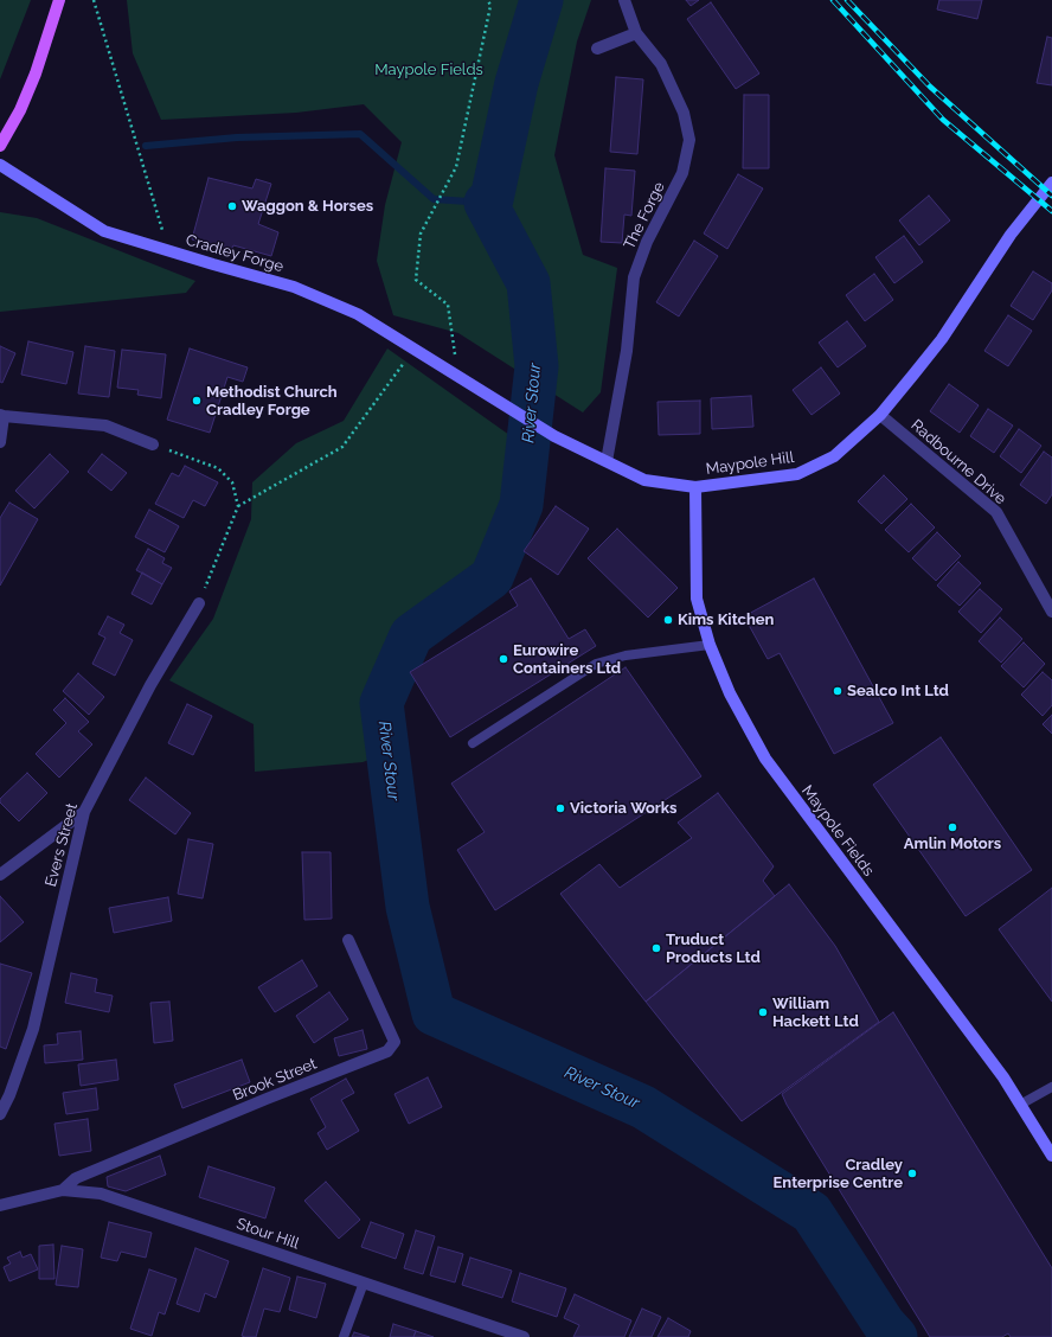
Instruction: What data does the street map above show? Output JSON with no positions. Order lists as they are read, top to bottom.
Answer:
{
  "streets": {
    "main road": ["Cradley Forge", "Maypole Hill", "Maypole Fields"],
    "street": [
      "The Forge",
      "Radbourne Drive",
      "Evers Street",
      "Brook Street",
      "Stour Hill"
    ]
  },
  "crossings": [
    ["The Forge", "Maypole Hill"],
    ["Cradley Forge", "Maypole Hill"],
    ["Radbourne Drive", "Maypole Hill"],
    ["Maypole Hill", "Maypole Fields"],
    ["Brook Street", "Stour Hill"]
  ],
  "water": ["River Stour"],
  "parks": ["Maypole Fields"],
  "places": [
    "Waggon & Horses",
    "Methodist Church Cradley Forge",
    "Kims Kitchen",
    "Eurowire Containers Ltd",
    "Sealco Int Ltd",
    "Victoria Works",
    "Amlin Motors",
    "Truduct Products Ltd",
    "William Hackett Ltd",
    "Cradley Enterprise Centre"
  ]
}
